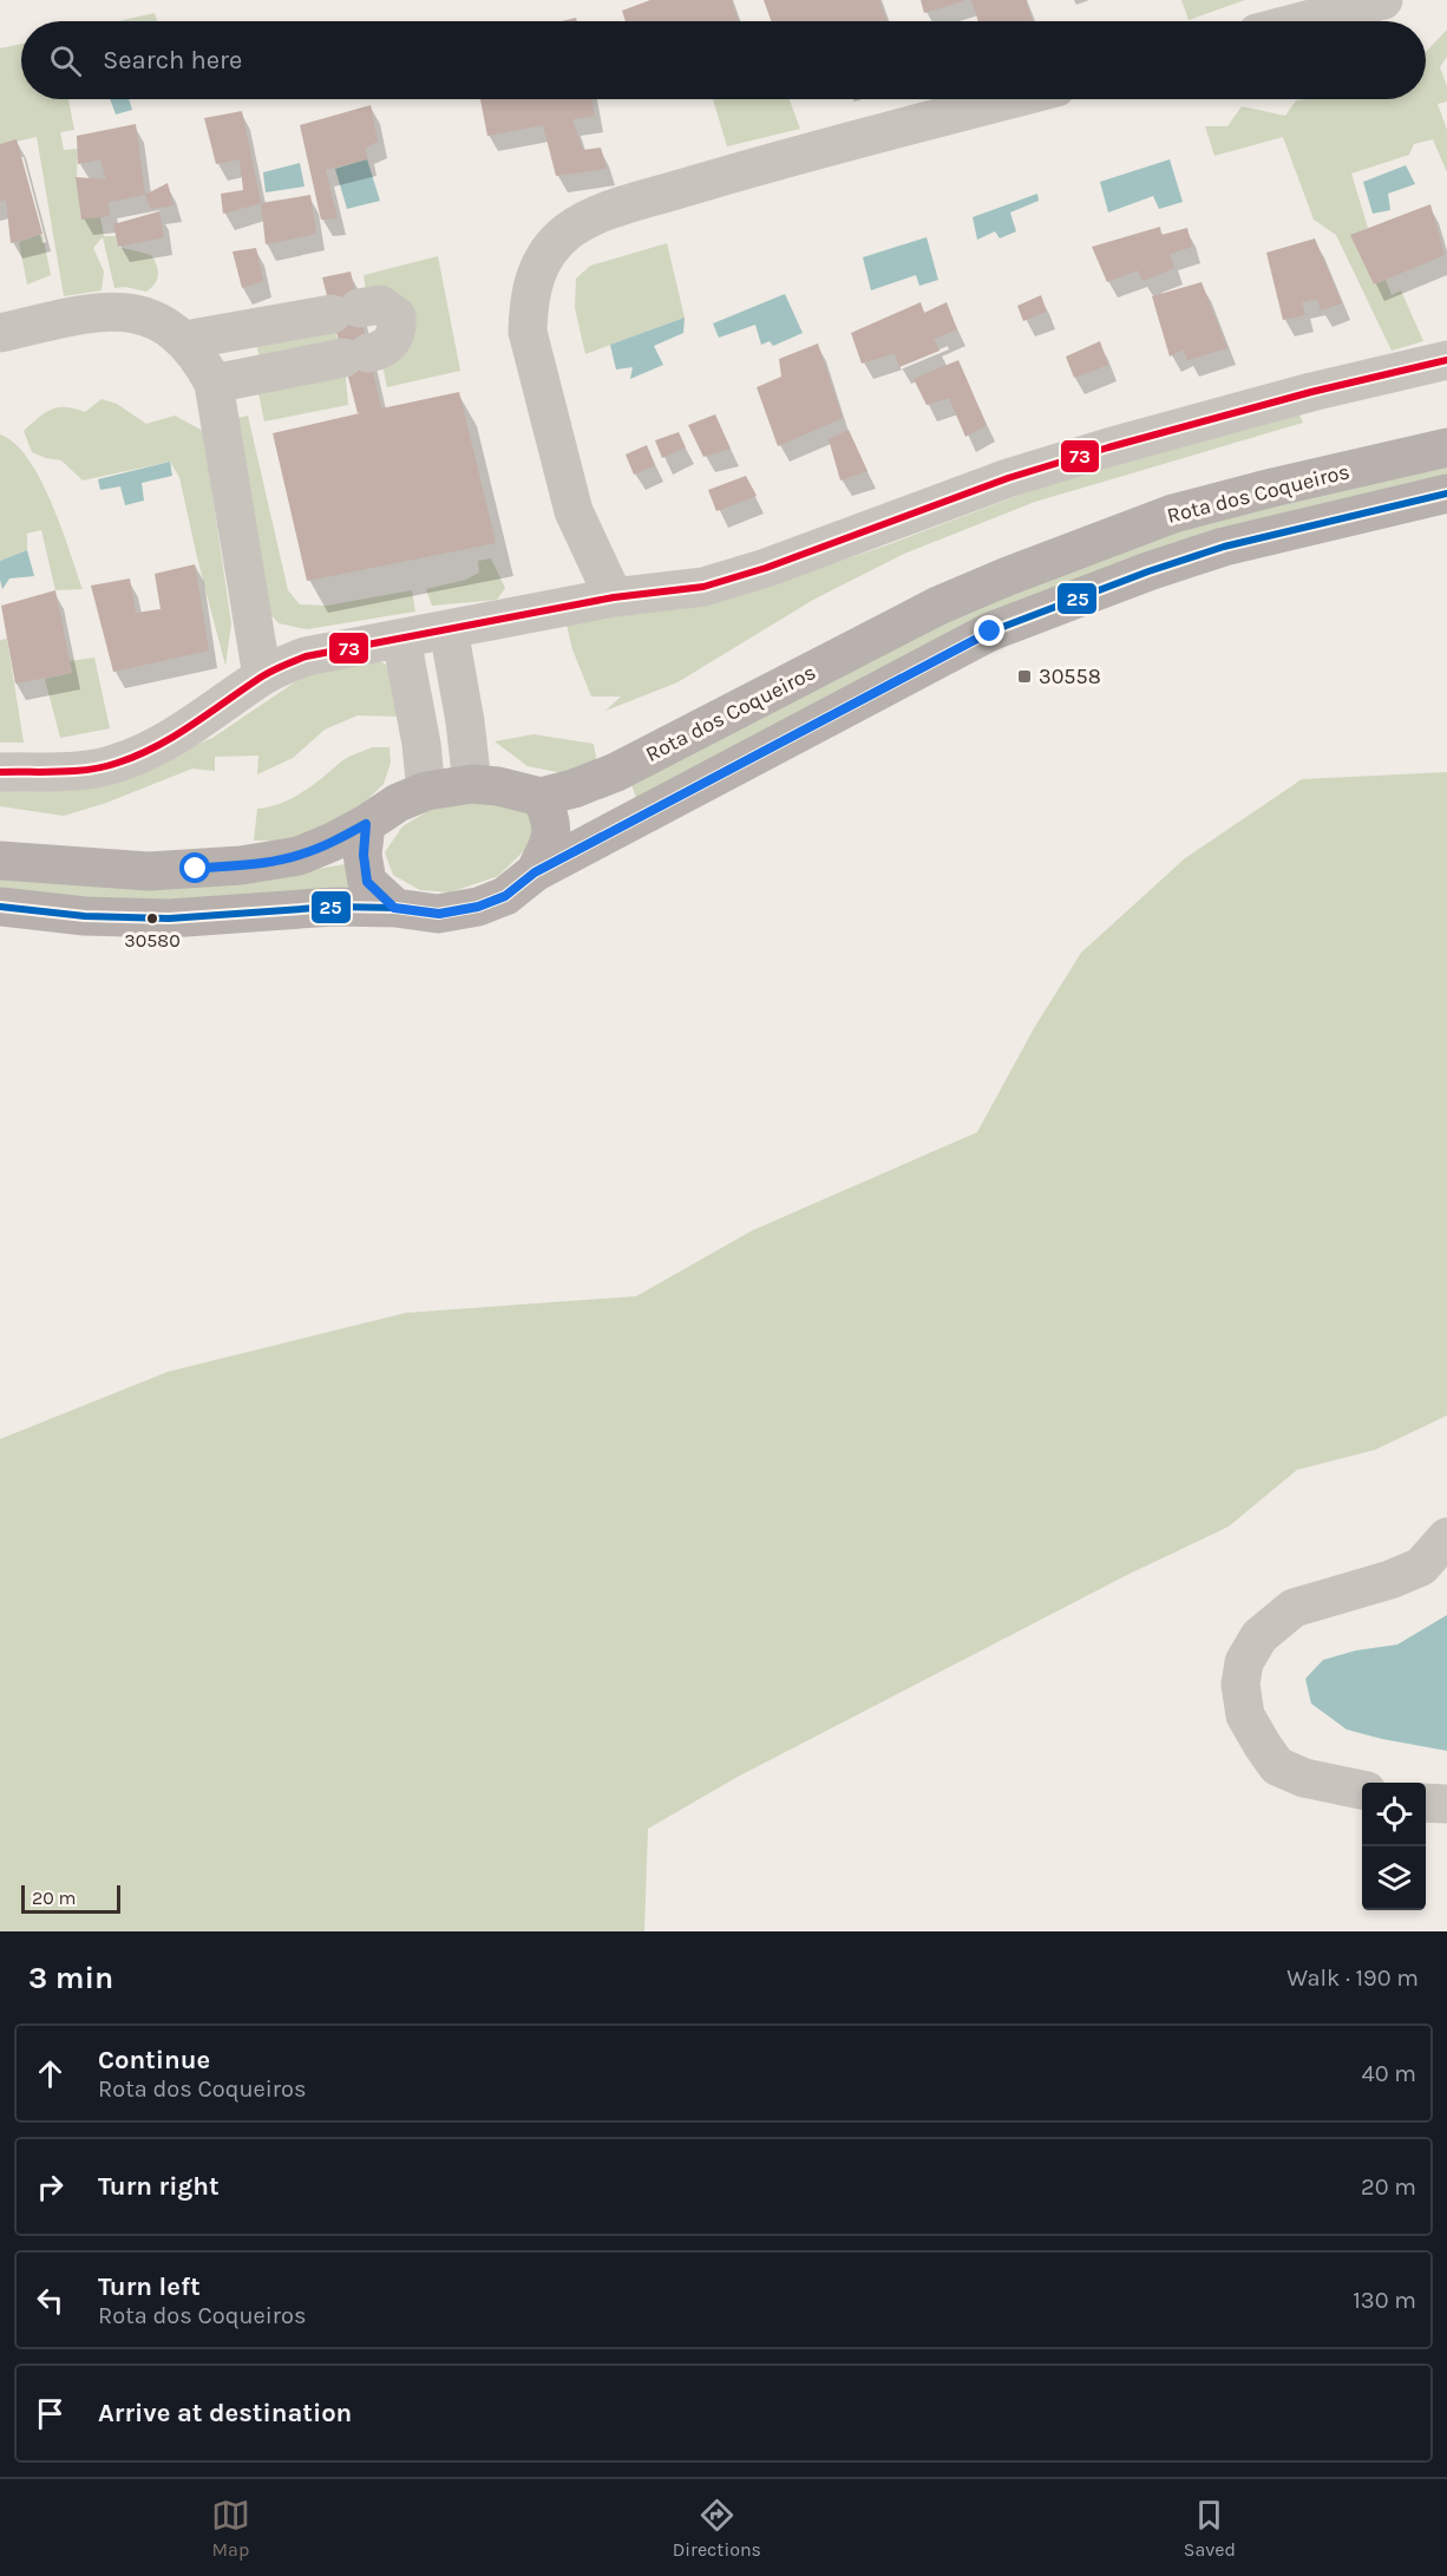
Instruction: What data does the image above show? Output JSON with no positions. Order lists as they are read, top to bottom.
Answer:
{
  "streets": {
    "main road": ["Rota dos Coqueiros"]
  },
  "places": {
    "transit": ["30558"],
    "other": ["30580"]
  },
  "lines": ["transit line 73", "transit line 25"],
  "scale_bar": "20 m",
  "page": {
    "search": "Search here",
    "scale": "20 m",
    "heading": ["3 min", "Walk · 190 m"],
    "list": [
      ["Continue", "Rota dos Coqueiros", "40 m"],
      ["Turn right", "20 m"],
      ["Turn left", "Rota dos Coqueiros", "130 m"],
      "Arrive at destination"
    ],
    "nav": ["Map", "Directions", "Saved"]
  }
}
